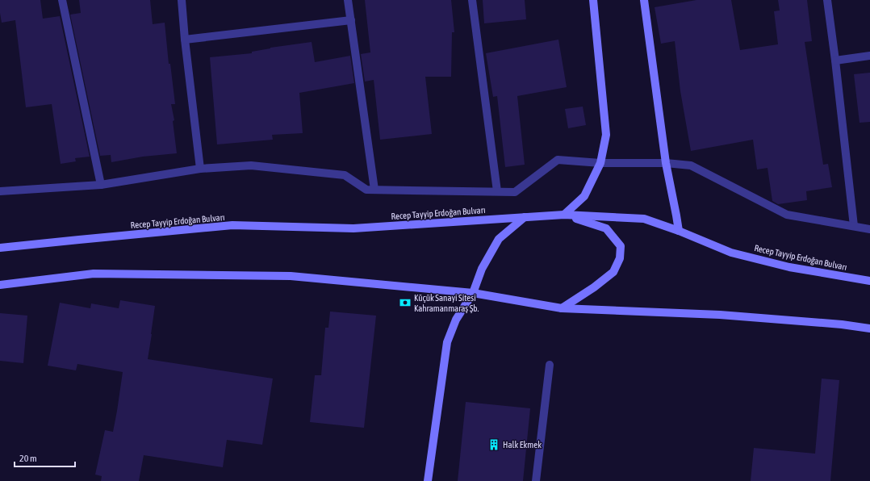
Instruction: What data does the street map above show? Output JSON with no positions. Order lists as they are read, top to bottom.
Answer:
{
  "streets": {
    "main road": ["Recep Tayyip Erdoğan Bulvarı"]
  },
  "places": {
    "bank": ["Küçük Sanayi Sitesi Kahramanmaraş Şb."],
    "building": ["Halk Ekmek"]
  },
  "scale_bar": "20 m"
}
